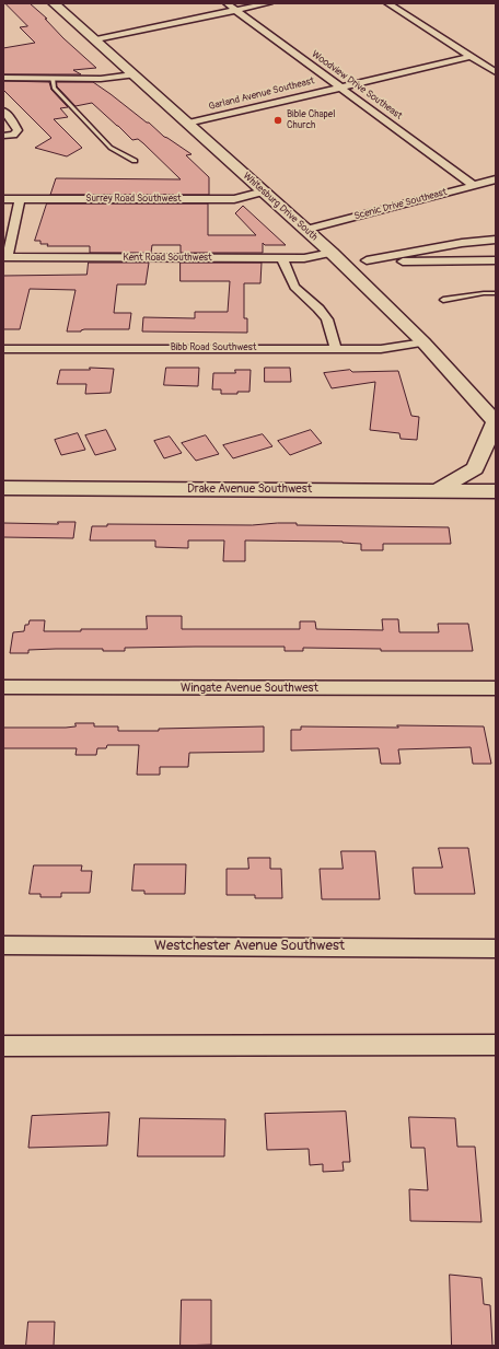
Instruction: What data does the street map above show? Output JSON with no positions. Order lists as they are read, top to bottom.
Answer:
{
  "streets": {
    "main road": ["Whitesburg Drive South", "Drake Avenue Southwest"],
    "street": [
      "Woodview Drive Southeast",
      "Garland Avenue Southeast",
      "Surrey Road Southwest",
      "Scenic Drive Southeast",
      "Kent Road Southwest",
      "Bibb Road Southwest",
      "Wingate Avenue Southwest",
      "Westchester Avenue Southwest"
    ]
  },
  "crossings": [
    ["Woodview Drive Southeast", "Garland Avenue Southeast"],
    ["Woodview Drive Southeast", "Scenic Drive Southeast"],
    ["Garland Avenue Southeast", "Whitesburg Drive South"],
    ["Surrey Road Southwest", "Whitesburg Drive South"],
    ["Scenic Drive Southeast", "Whitesburg Drive South"],
    ["Whitesburg Drive South", "Kent Road Southwest"],
    ["Whitesburg Drive South", "Bibb Road Southwest"]
  ],
  "places": ["Bible Chapel Church"]
}
